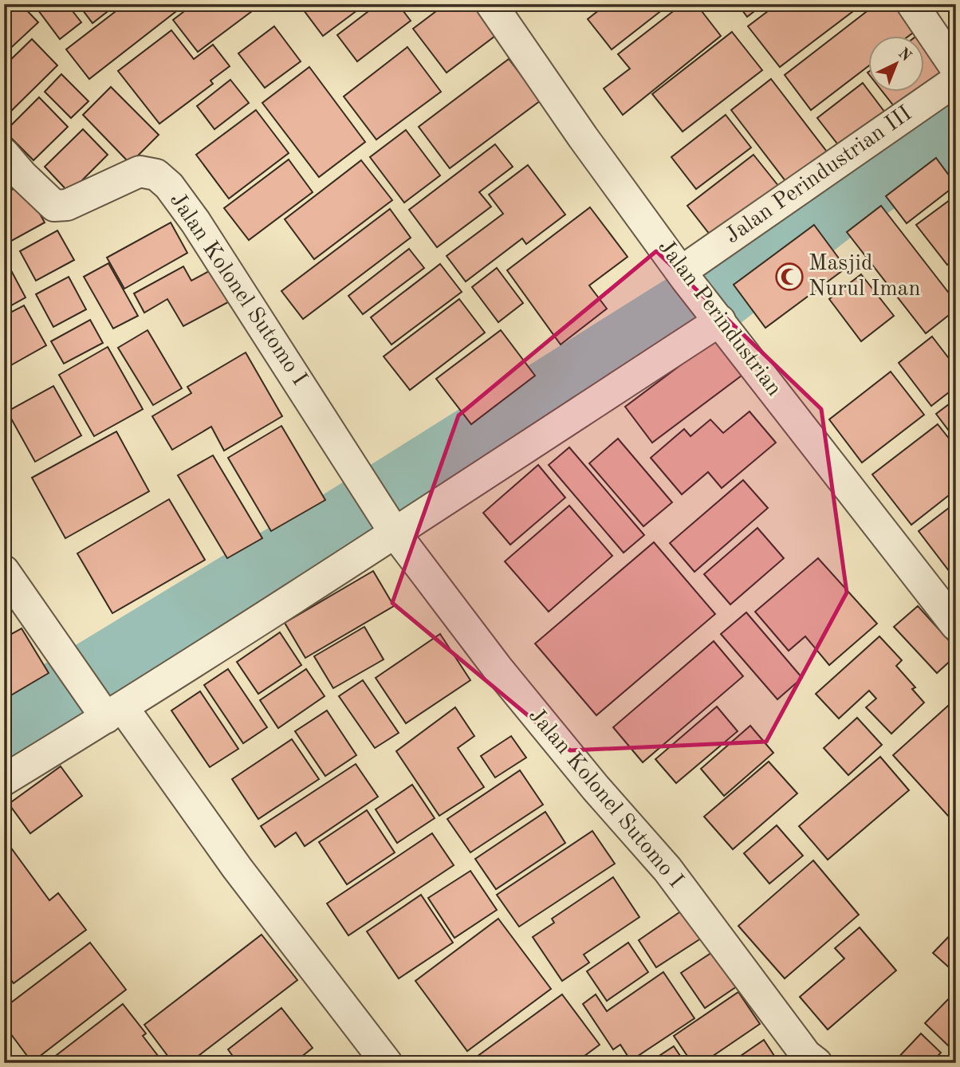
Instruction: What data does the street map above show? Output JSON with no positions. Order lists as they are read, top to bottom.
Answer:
{
  "streets": {
    "street": ["Jalan Perindustrian III", "Jalan Kolonel Sutomo I", "Jalan Perindustrian"]
  },
  "crossings": [
    ["Jalan Perindustrian III", "Jalan Perindustrian"]
  ],
  "places": {
    "mosque": ["Masjid Nurul Iman"]
  },
  "north": "top right"
}
